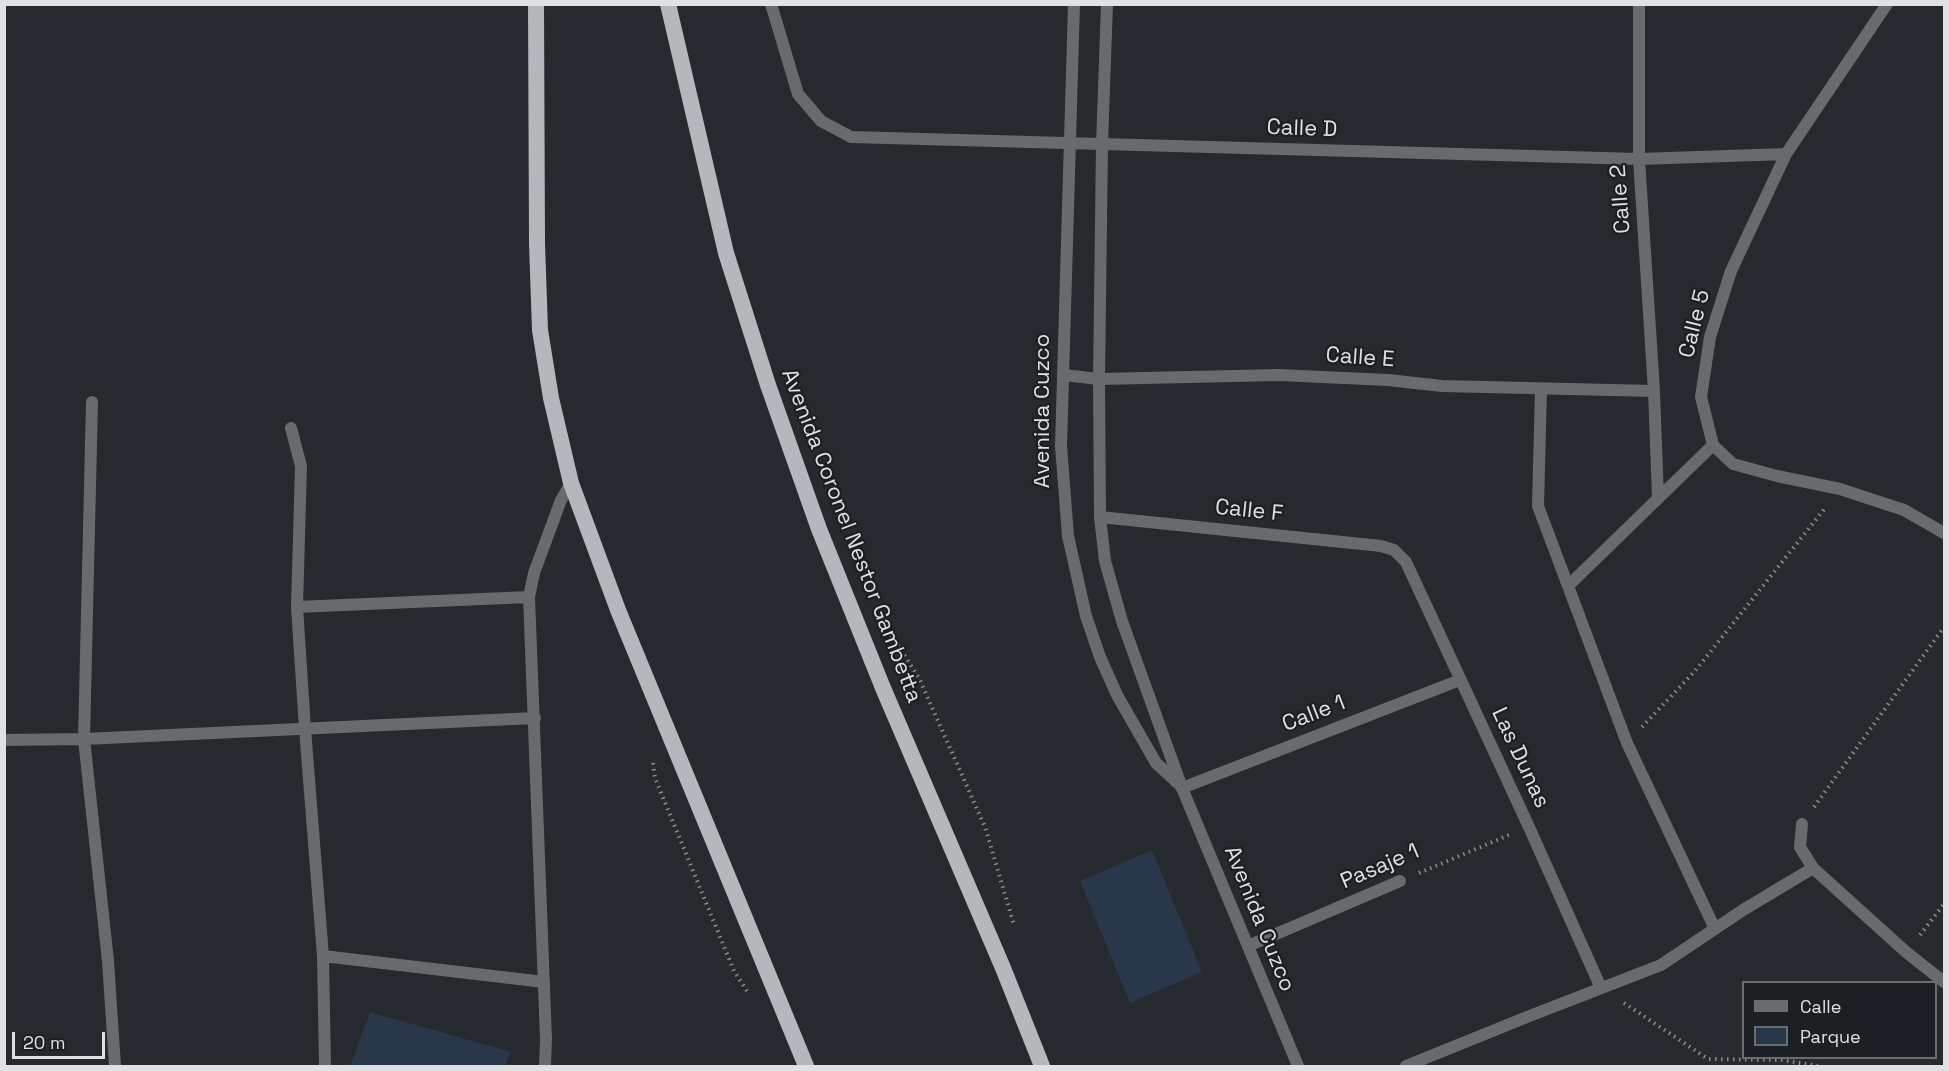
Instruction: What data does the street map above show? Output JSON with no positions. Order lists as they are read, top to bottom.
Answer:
{
  "streets": {
    "highway": ["Avenida Coronel Nestor Gambetta"],
    "street": [
      "Calle D",
      "Calle 2",
      "Calle 5",
      "Calle E",
      "Avenida Cuzco",
      "Calle F",
      "Calle 1",
      "Las Dunas",
      "Pasaje 1"
    ]
  },
  "crossings": [
    ["Calle D", "Calle 2"],
    ["Calle D", "Calle 5"],
    ["Calle D", "Avenida Cuzco"],
    ["Calle 2", "Calle E"],
    ["Calle E", "Avenida Cuzco"],
    ["Avenida Cuzco", "Calle F"],
    ["Avenida Cuzco", "Calle 1"],
    ["Avenida Cuzco", "Pasaje 1"],
    ["Calle F", "Las Dunas"],
    ["Calle 1", "Las Dunas"],
    ["Las Dunas", "Pasaje 1"]
  ],
  "legend": ["Calle", "Parque"],
  "scale_bar": "20 m"
}
